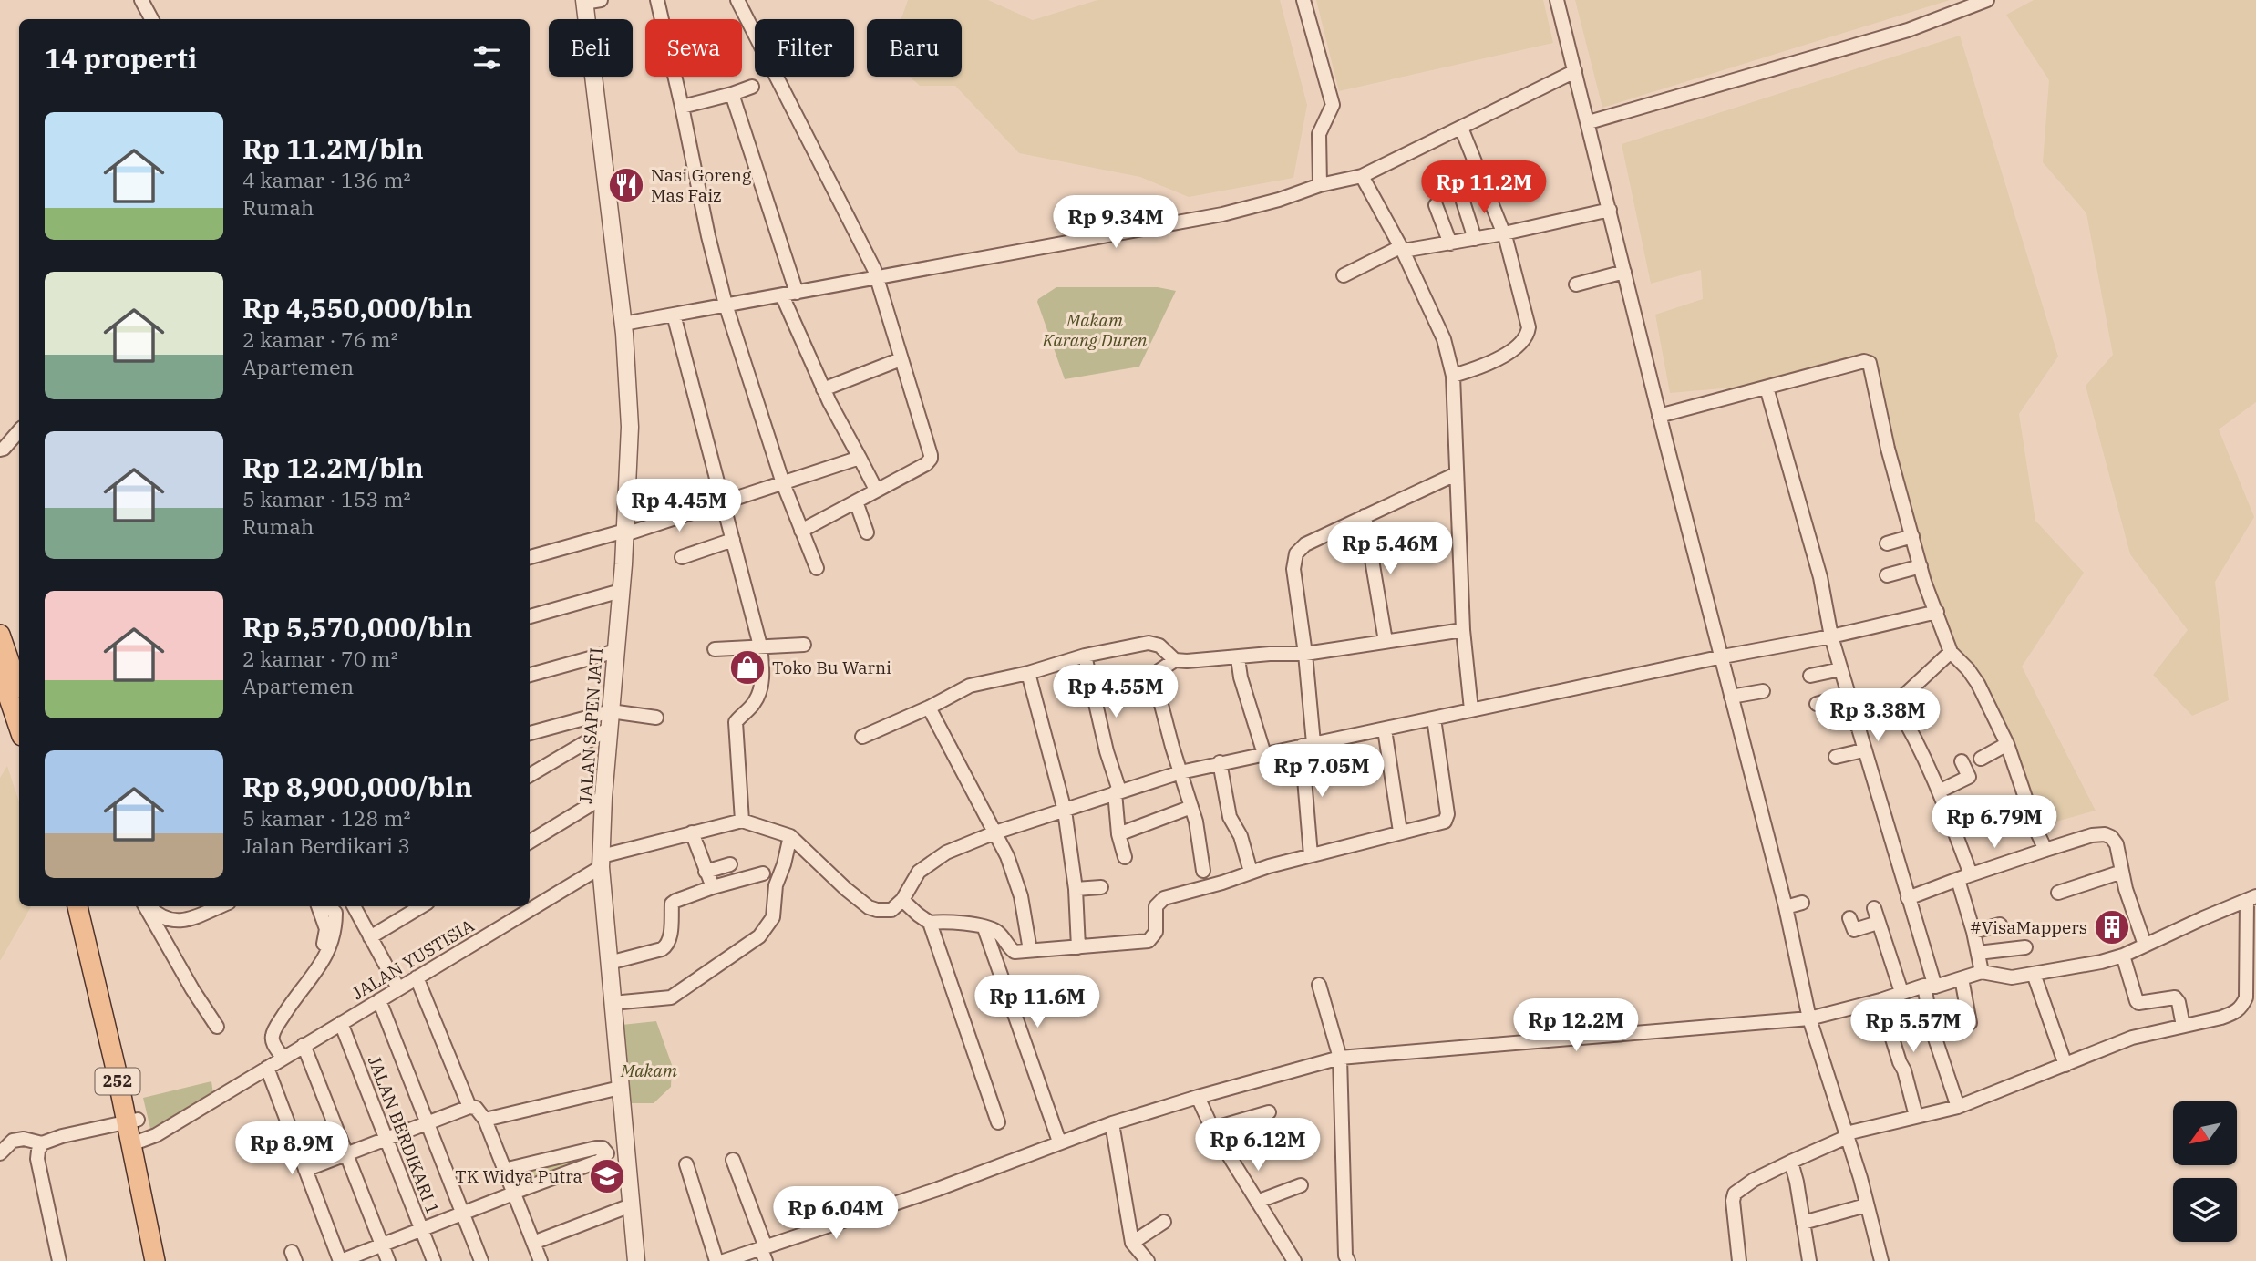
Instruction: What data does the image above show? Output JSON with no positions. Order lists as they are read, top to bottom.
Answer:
{
  "streets": {
    "main road": ["252"],
    "street": ["JALAN SAPEN JATI", "JALAN YUSTISIA", "JALAN BERDIKARI 1"]
  },
  "crossings": [
    ["JALAN SAPEN JATI", "JALAN YUSTISIA"],
    ["JALAN YUSTISIA", "252"],
    ["JALAN YUSTISIA", "JALAN BERDIKARI 1"]
  ],
  "parks": ["Makam Karang Duren", "Makam"],
  "places": {
    "restaurant": ["Nasi Goreng Mas Faiz"],
    "shop": ["Toko Bu Warni"],
    "building": ["#VisaMappers"],
    "school or university": ["TK Widya Putra"]
  },
  "north": "bottom left",
  "page": {
    "chip": [
      "Beli",
      "Sewa",
      "Filter",
      "Baru"
    ],
    "heading": "14 properti",
    "list": [
      {
        "name": "Rp 11.2M/bln",
        "note": "4 kamar · 136 m² · Rumah"
      },
      {
        "name": "Rp 4,550,000/bln",
        "note": "2 kamar · 76 m² · Apartemen"
      },
      {
        "name": "Rp 12.2M/bln",
        "note": "5 kamar · 153 m² · Rumah"
      },
      {
        "name": "Rp 5,570,000/bln",
        "note": "2 kamar · 70 m² · Apartemen"
      },
      {
        "name": "Rp 8,900,000/bln",
        "note": "5 kamar · 128 m² · Jalan Berdikari 3"
      }
    ],
    "price": [
      "Rp 11.2M",
      "Rp 9.34M",
      "Rp 4.45M",
      "Rp 5.46M",
      "Rp 4.55M",
      "Rp 3.38M",
      "Rp 7.05M",
      "Rp 6.79M",
      "Rp 11.6M",
      "Rp 12.2M",
      "Rp 5.57M",
      "Rp 6.12M",
      "Rp 8.9M",
      "Rp 6.04M"
    ]
  }
}
